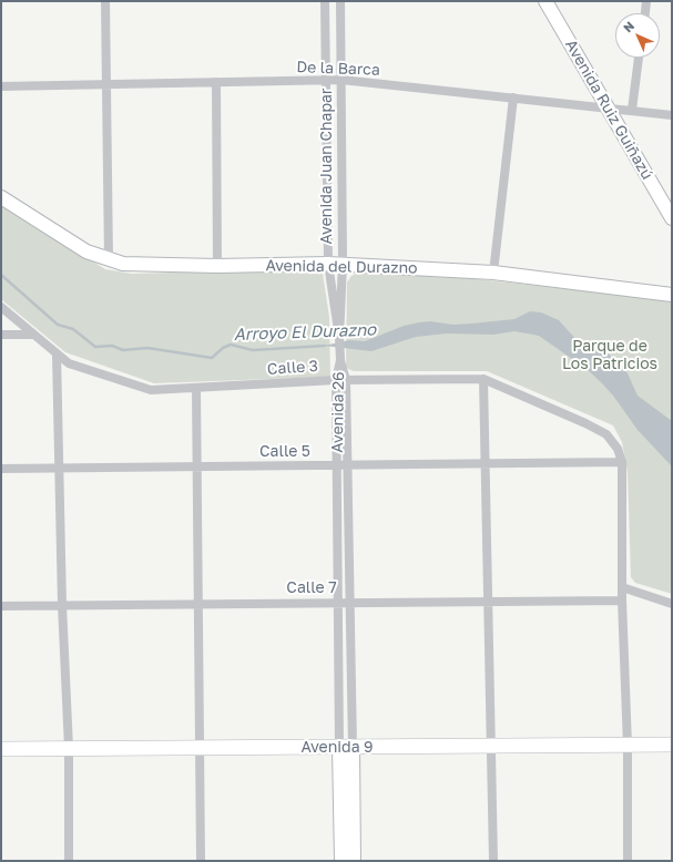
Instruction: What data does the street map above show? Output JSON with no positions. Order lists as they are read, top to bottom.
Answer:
{
  "streets": {
    "main road": [
      "Avenida Ruiz Guiñazú",
      "Avenida del Durazno",
      "Avenida 26",
      "Avenida 9"
    ],
    "street": [
      "De la Barca",
      "Avenida Juan Chapar",
      "Calle 3",
      "Calle 5",
      "Calle 7"
    ]
  },
  "crossings": [
    ["De la Barca", "Avenida Ruiz Guiñazú"],
    ["De la Barca", "Avenida Juan Chapar"],
    ["Avenida Juan Chapar", "Avenida del Durazno"],
    ["Calle 3", "Avenida 26"],
    ["Calle 3", "Calle 5"],
    ["Avenida 26", "Calle 5"],
    ["Avenida 26", "Calle 7"],
    ["Avenida 26", "Avenida 9"]
  ],
  "water": ["Arroyo El Durazno"],
  "parks": ["Parque de Los Patricios"],
  "north": "top left"
}
